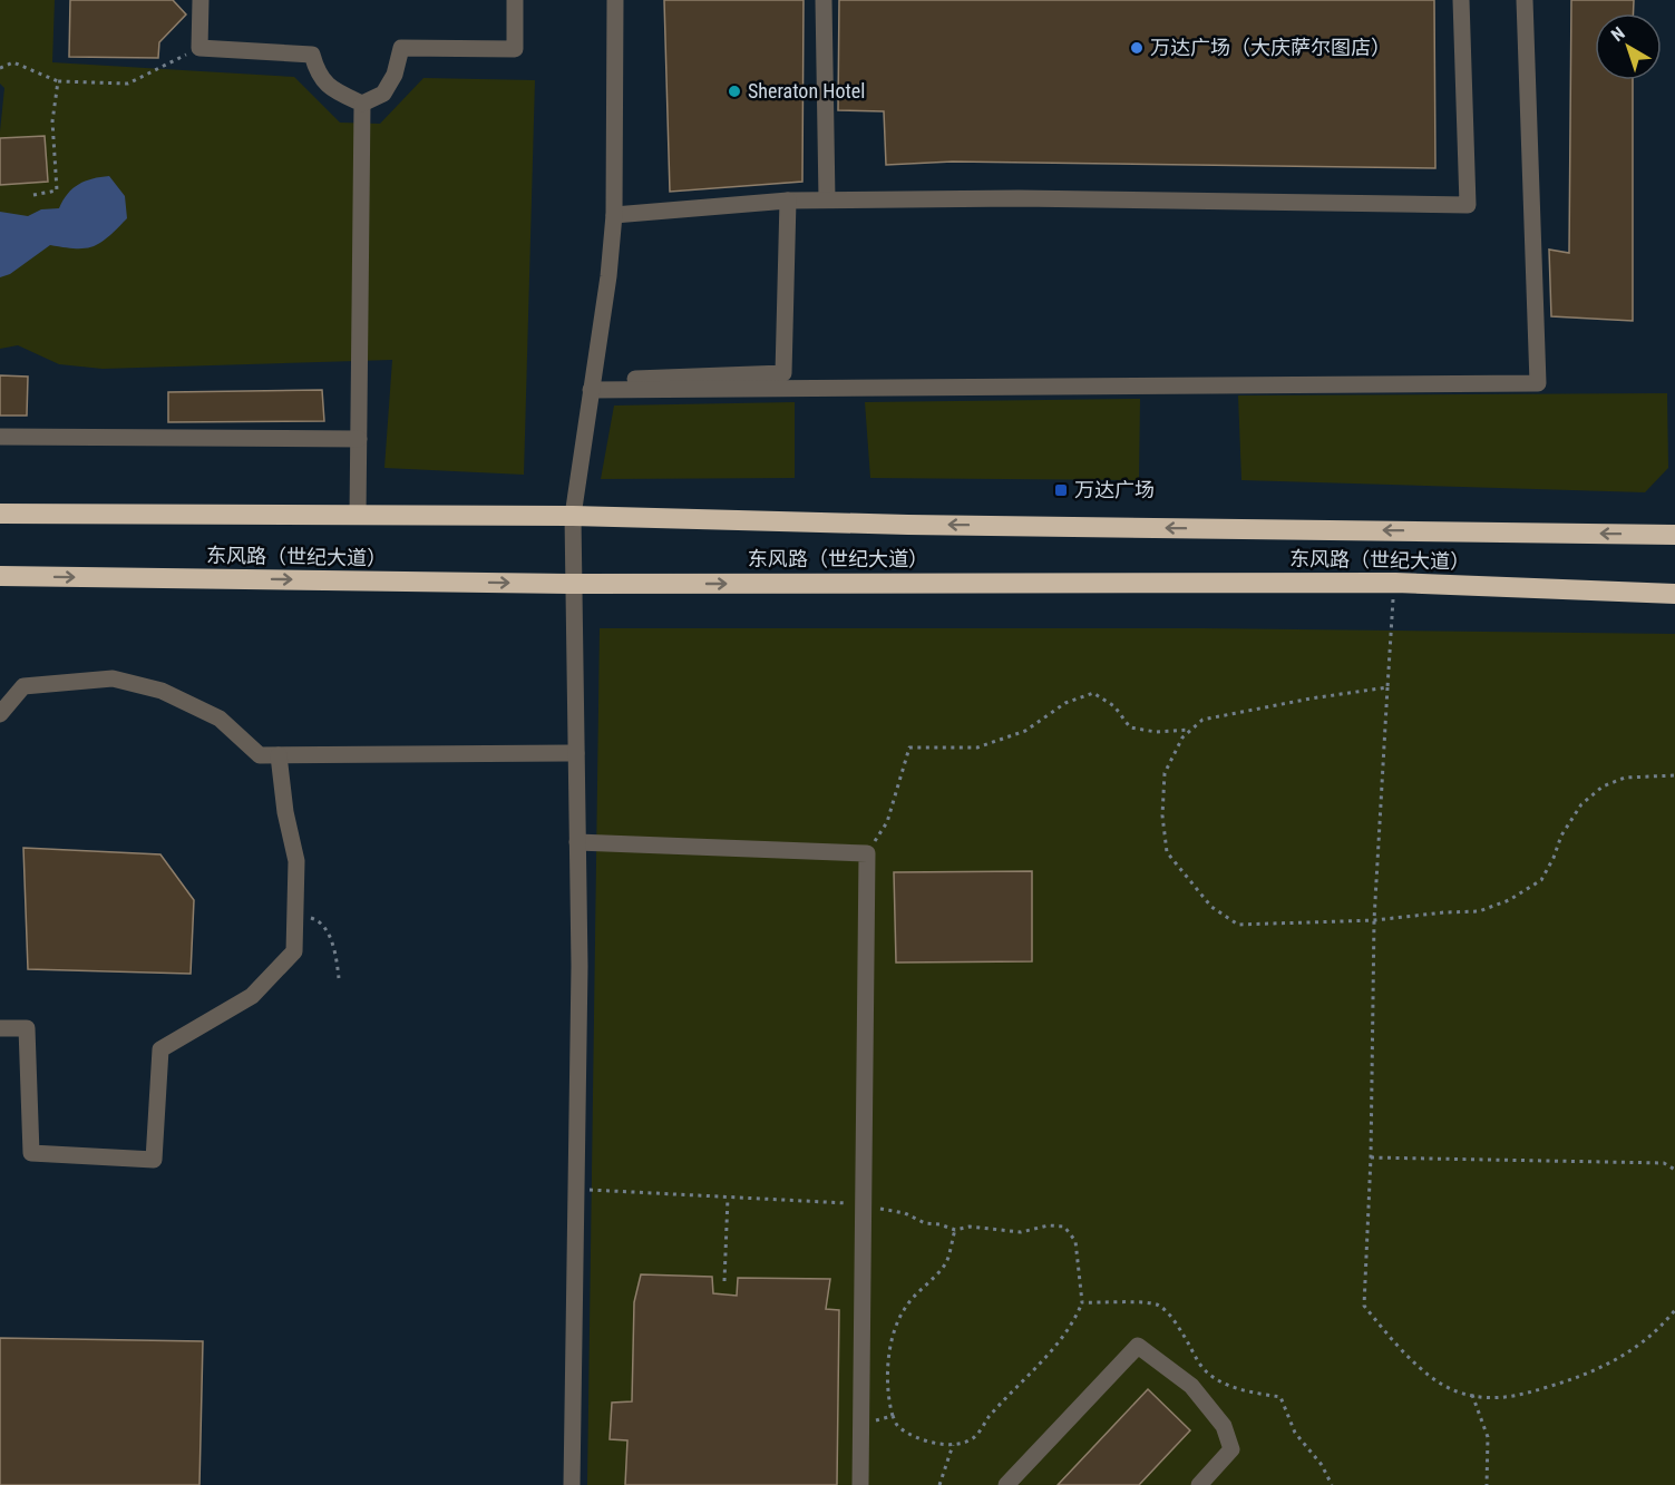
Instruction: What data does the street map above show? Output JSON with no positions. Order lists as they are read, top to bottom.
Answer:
{
  "streets": {
    "highway": ["东风路（世纪大道）"]
  },
  "places": {
    "other": ["万达广场（大庆萨尔图店）", "Sheraton Hotel"],
    "transit": ["万达广场"]
  },
  "north": "top left"
}
